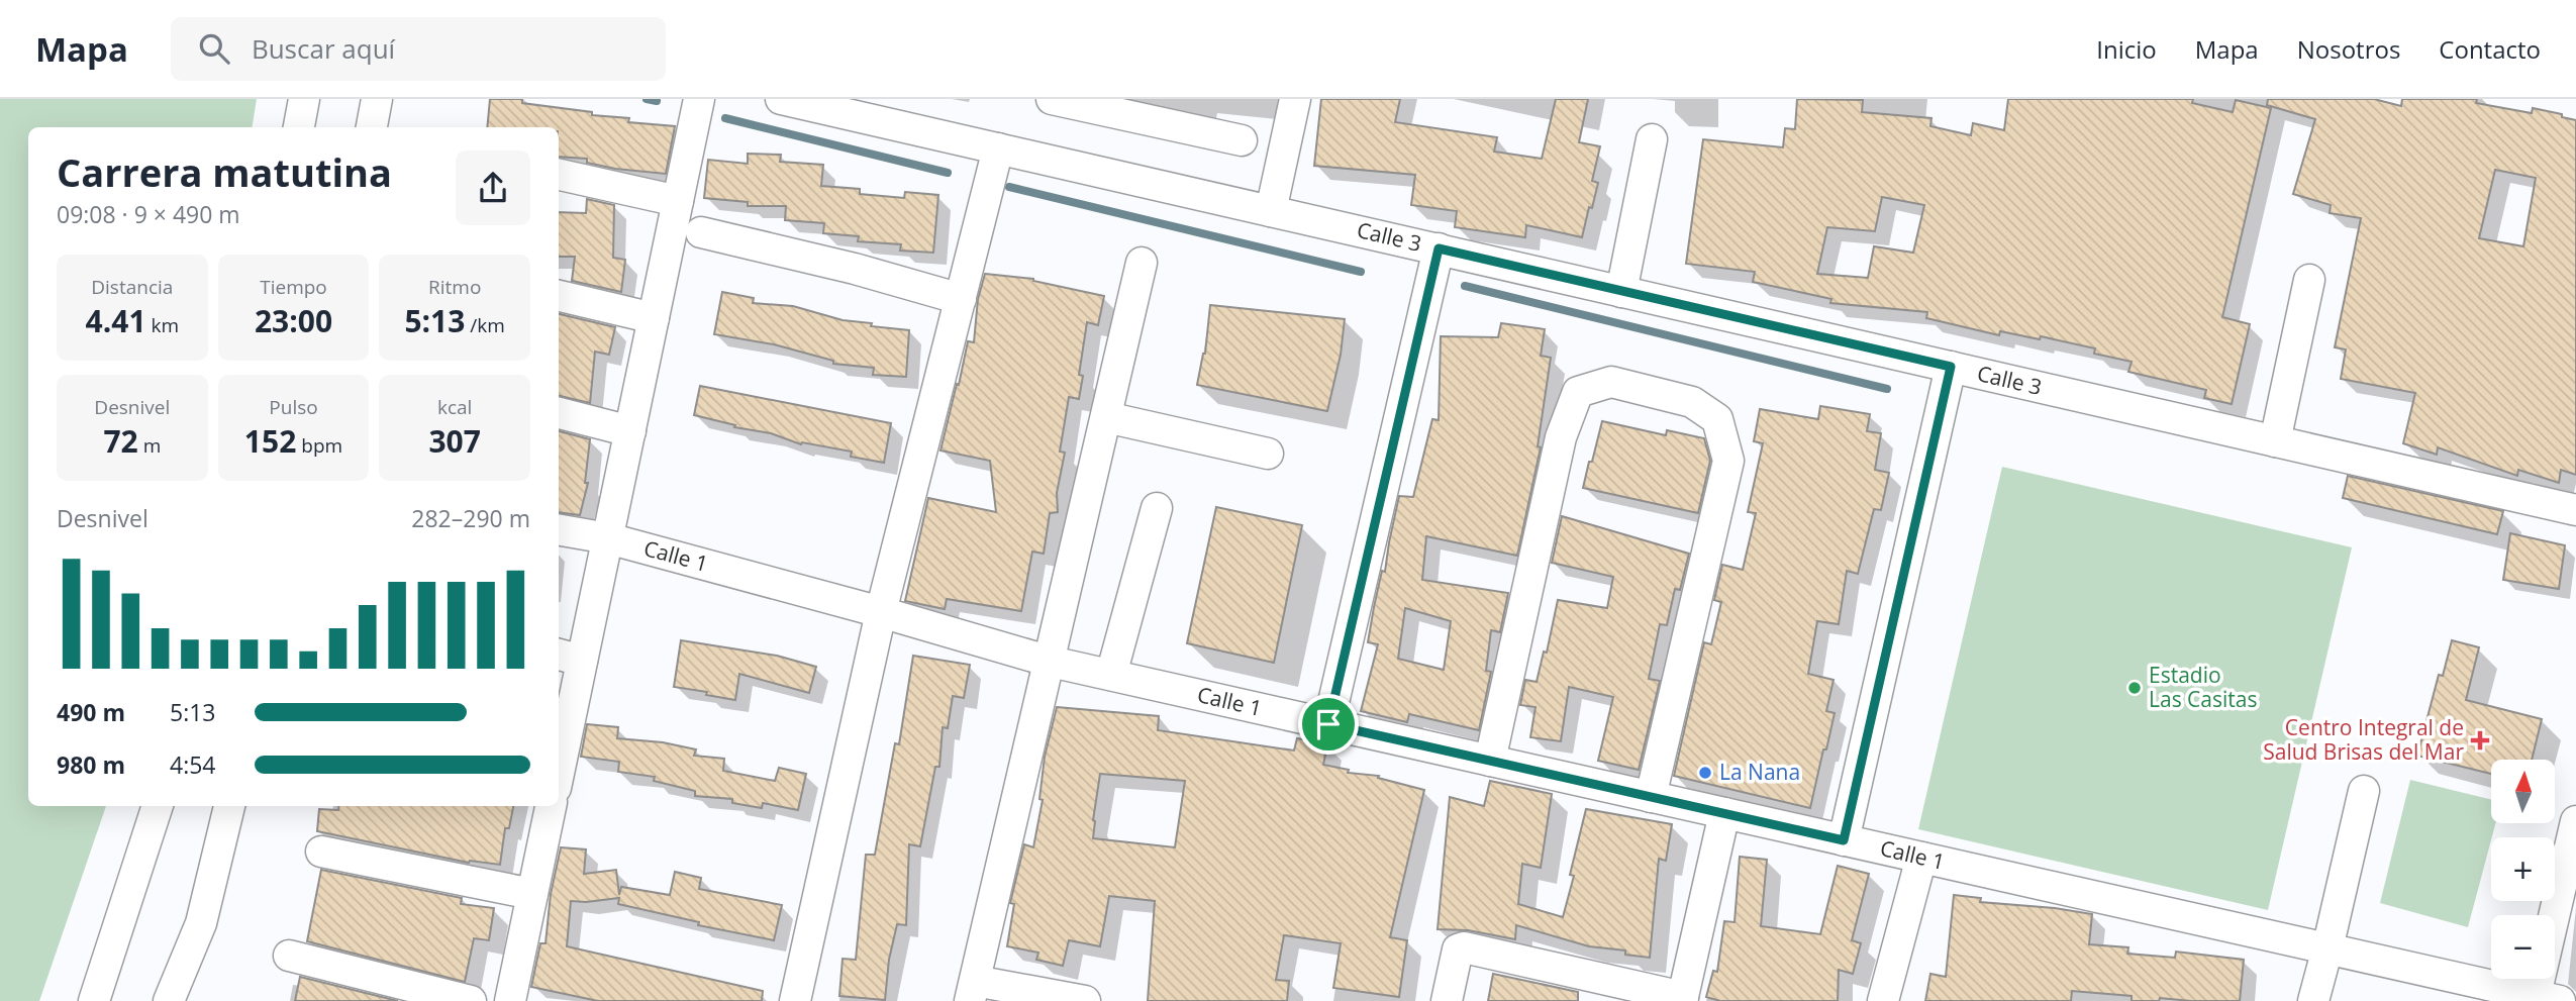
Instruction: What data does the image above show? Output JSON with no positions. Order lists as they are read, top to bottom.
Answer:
{
  "streets": {
    "street": ["Calle 3", "Calle 1"]
  },
  "places": {
    "other": ["Estadio Las Casitas", "La Nana"],
    "health": ["Centro Integral de Salud Brisas del Mar"]
  },
  "north": "top",
  "page": {
    "header": "Mapa",
    "search": "Buscar aquí",
    "nav": [
      "Inicio",
      "Mapa",
      "Nosotros",
      "Contacto"
    ],
    "heading": ["Carrera matutina", "09:08 · 9 × 490 m"],
    "stats": [
      ["Distancia", "4.41 km"],
      ["Tiempo", "23:00"],
      ["Ritmo", "5:13 /km"],
      ["Desnivel", "72 m"],
      ["Pulso", "152 bpm"],
      ["kcal", "307"]
    ],
    "chart": ["Desnivel", "282–290 m"],
    "list": [
      {
        "name": "490 m",
        "note": "5:13"
      },
      {
        "name": "980 m",
        "note": "4:54"
      }
    ],
    "map_buttons": ["+", "−"]
  }
}
